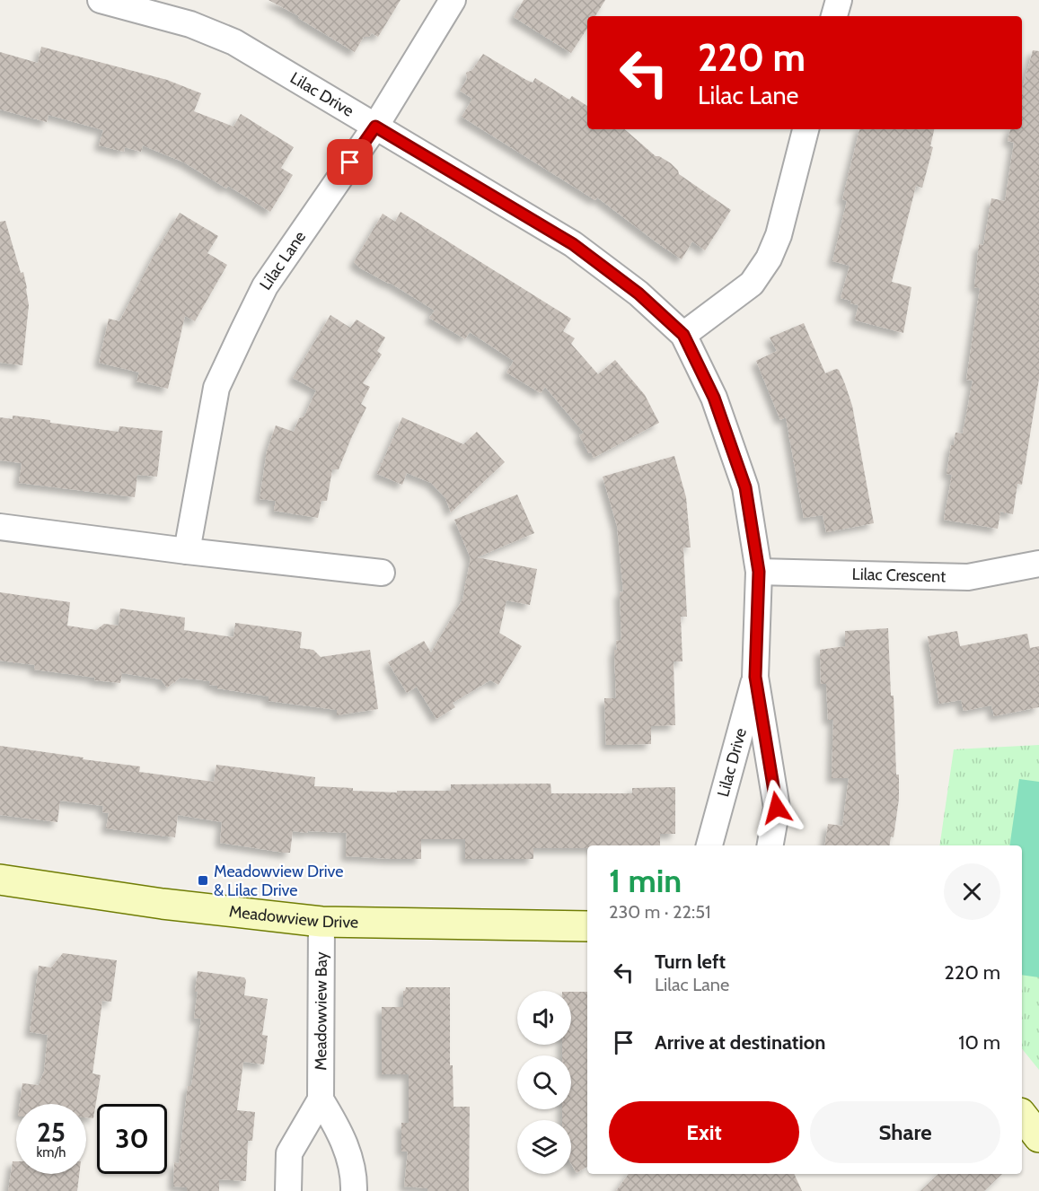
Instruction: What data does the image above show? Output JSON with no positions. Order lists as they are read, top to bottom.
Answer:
{
  "streets": {
    "street": [
      "Lilac Drive",
      "Lilac Lane",
      "Lilac Crescent",
      "Meadowview Drive",
      "Meadowview Bay"
    ]
  },
  "crossings": [
    ["Lilac Drive", "Lilac Lane"],
    ["Lilac Drive", "Lilac Crescent"],
    ["Meadowview Drive", "Meadowview Bay"]
  ],
  "places": {
    "transit": ["Meadowview Drive & Lilac Drive"]
  },
  "page": {
    "turn": ["220 m", "Lilac Lane"],
    "heading": ["1 min", "230 m · 22:51"],
    "list": [
      {
        "name": "Turn left",
        "note": "Lilac Lane",
        "value": "220 m"
      },
      {
        "name": "Arrive at destination",
        "value": "10 m"
      }
    ],
    "buttons": ["Exit", "Share"],
    "speed": "25 km/h",
    "limit": "30"
  }
}
